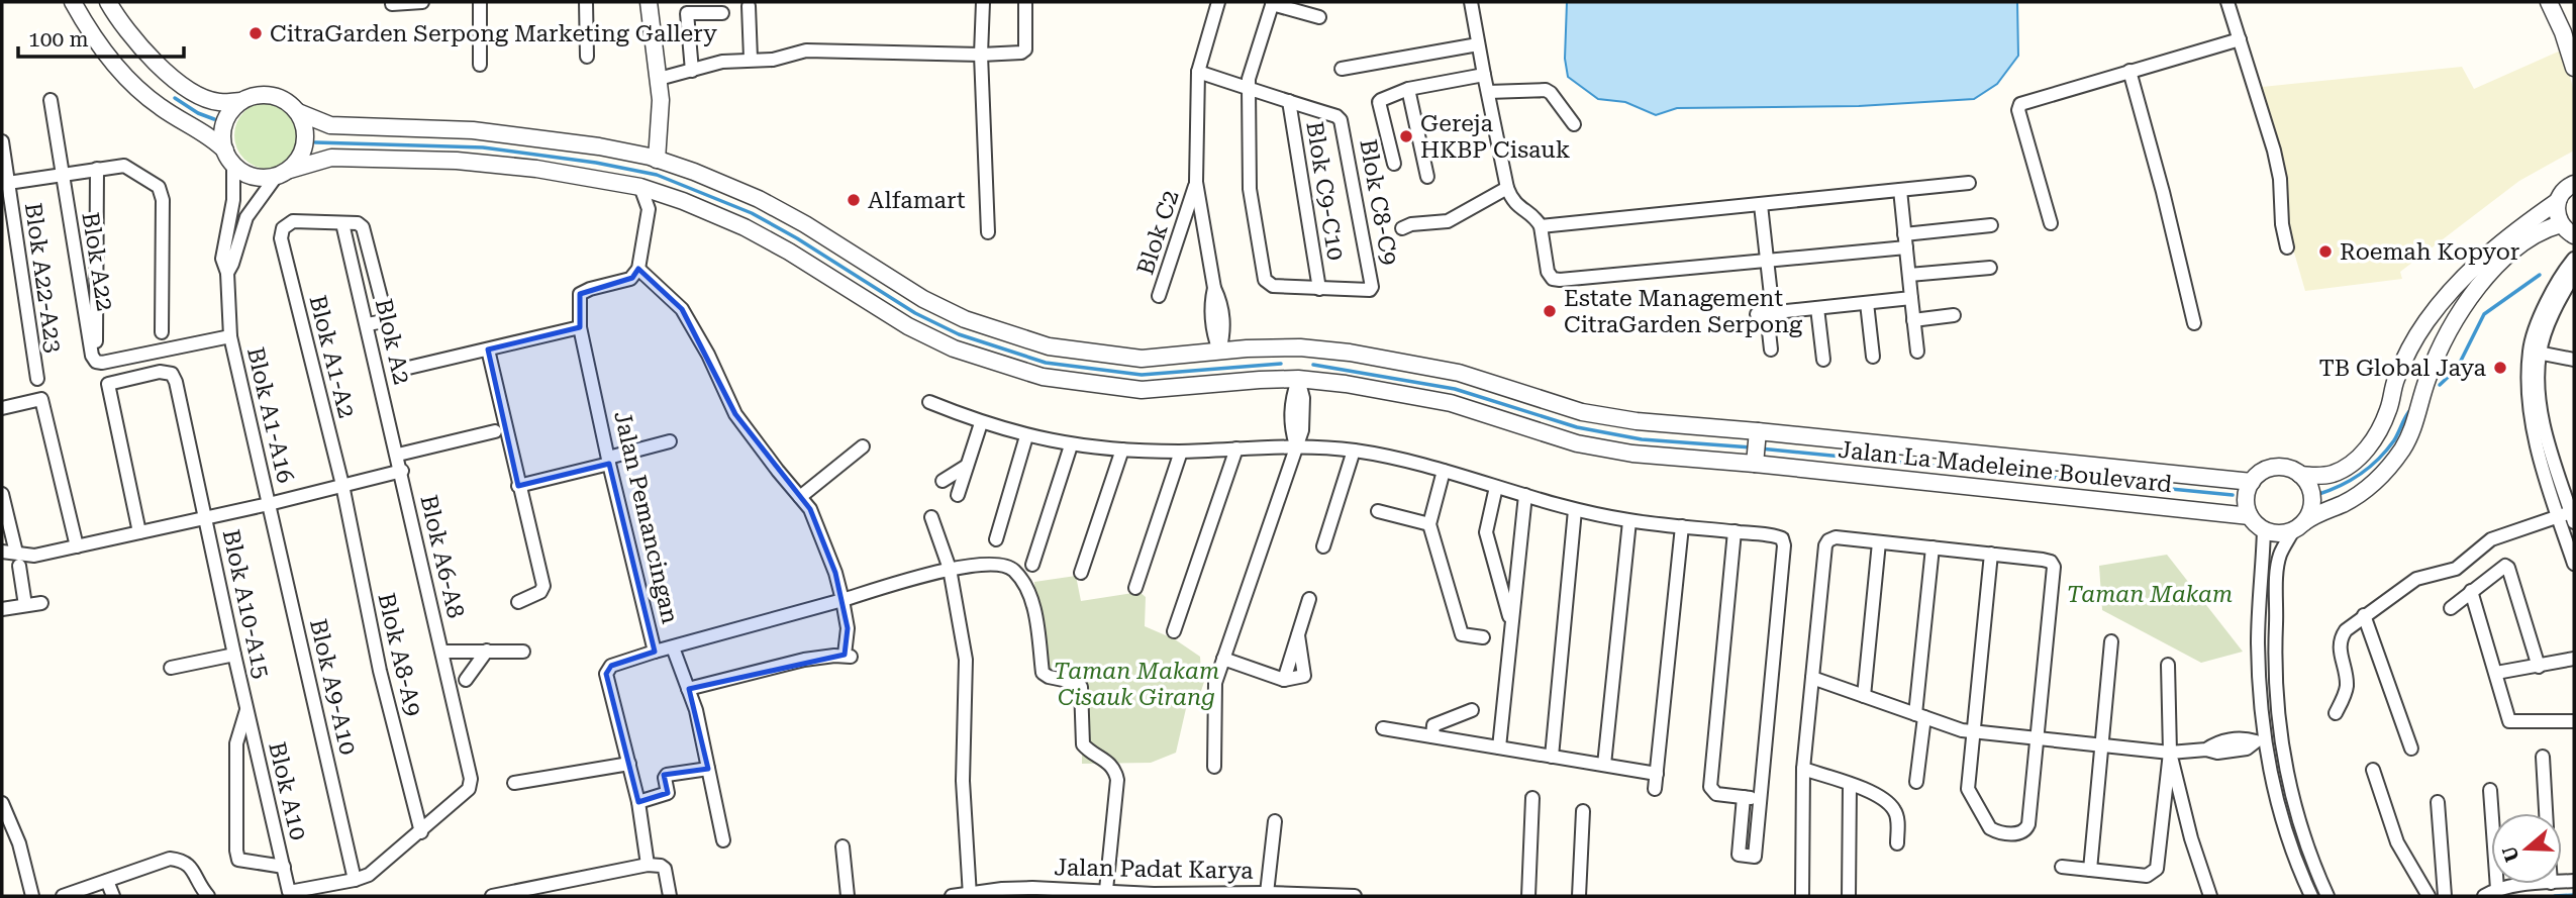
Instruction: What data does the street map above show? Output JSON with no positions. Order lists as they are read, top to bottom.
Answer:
{
  "streets": {
    "street": [
      "Blok C9-C10",
      "Blok C8-C9",
      "Blok C2",
      "Blok A22",
      "Blok A22-A23",
      "Blok A2",
      "Blok A1-A2",
      "Blok A1-A16",
      "Jalan La Madeleine Boulevard",
      "Jalan Pemancingan",
      "Blok A6-A8",
      "Blok A10-A15",
      "Blok A8-A9",
      "Blok A9-A10",
      "Blok A10",
      "Jalan Padat Karya"
    ]
  },
  "crossings": [
    ["Blok C9-C10", "Blok C8-C9"],
    ["Blok A2", "Blok A1-A2"],
    ["Blok A2", "Blok A6-A8"],
    ["Blok A1-A2", "Blok A8-A9"],
    ["Blok A1-A16", "Blok A9-A10"],
    ["Blok A6-A8", "Blok A8-A9"],
    ["Blok A10-A15", "Blok A10"],
    ["Blok A9-A10", "Blok A10"]
  ],
  "parks": ["Taman Makam", "Taman Makam Cisauk Girang"],
  "places": [
    "CitraGarden Serpong Marketing Gallery",
    "Gereja HKBP Cisauk",
    "Alfamart",
    "Roemah Kopyor",
    "Estate Management CitraGarden Serpong",
    "TB Global Jaya"
  ],
  "scale_bar": "100 m",
  "north": "left"
}
